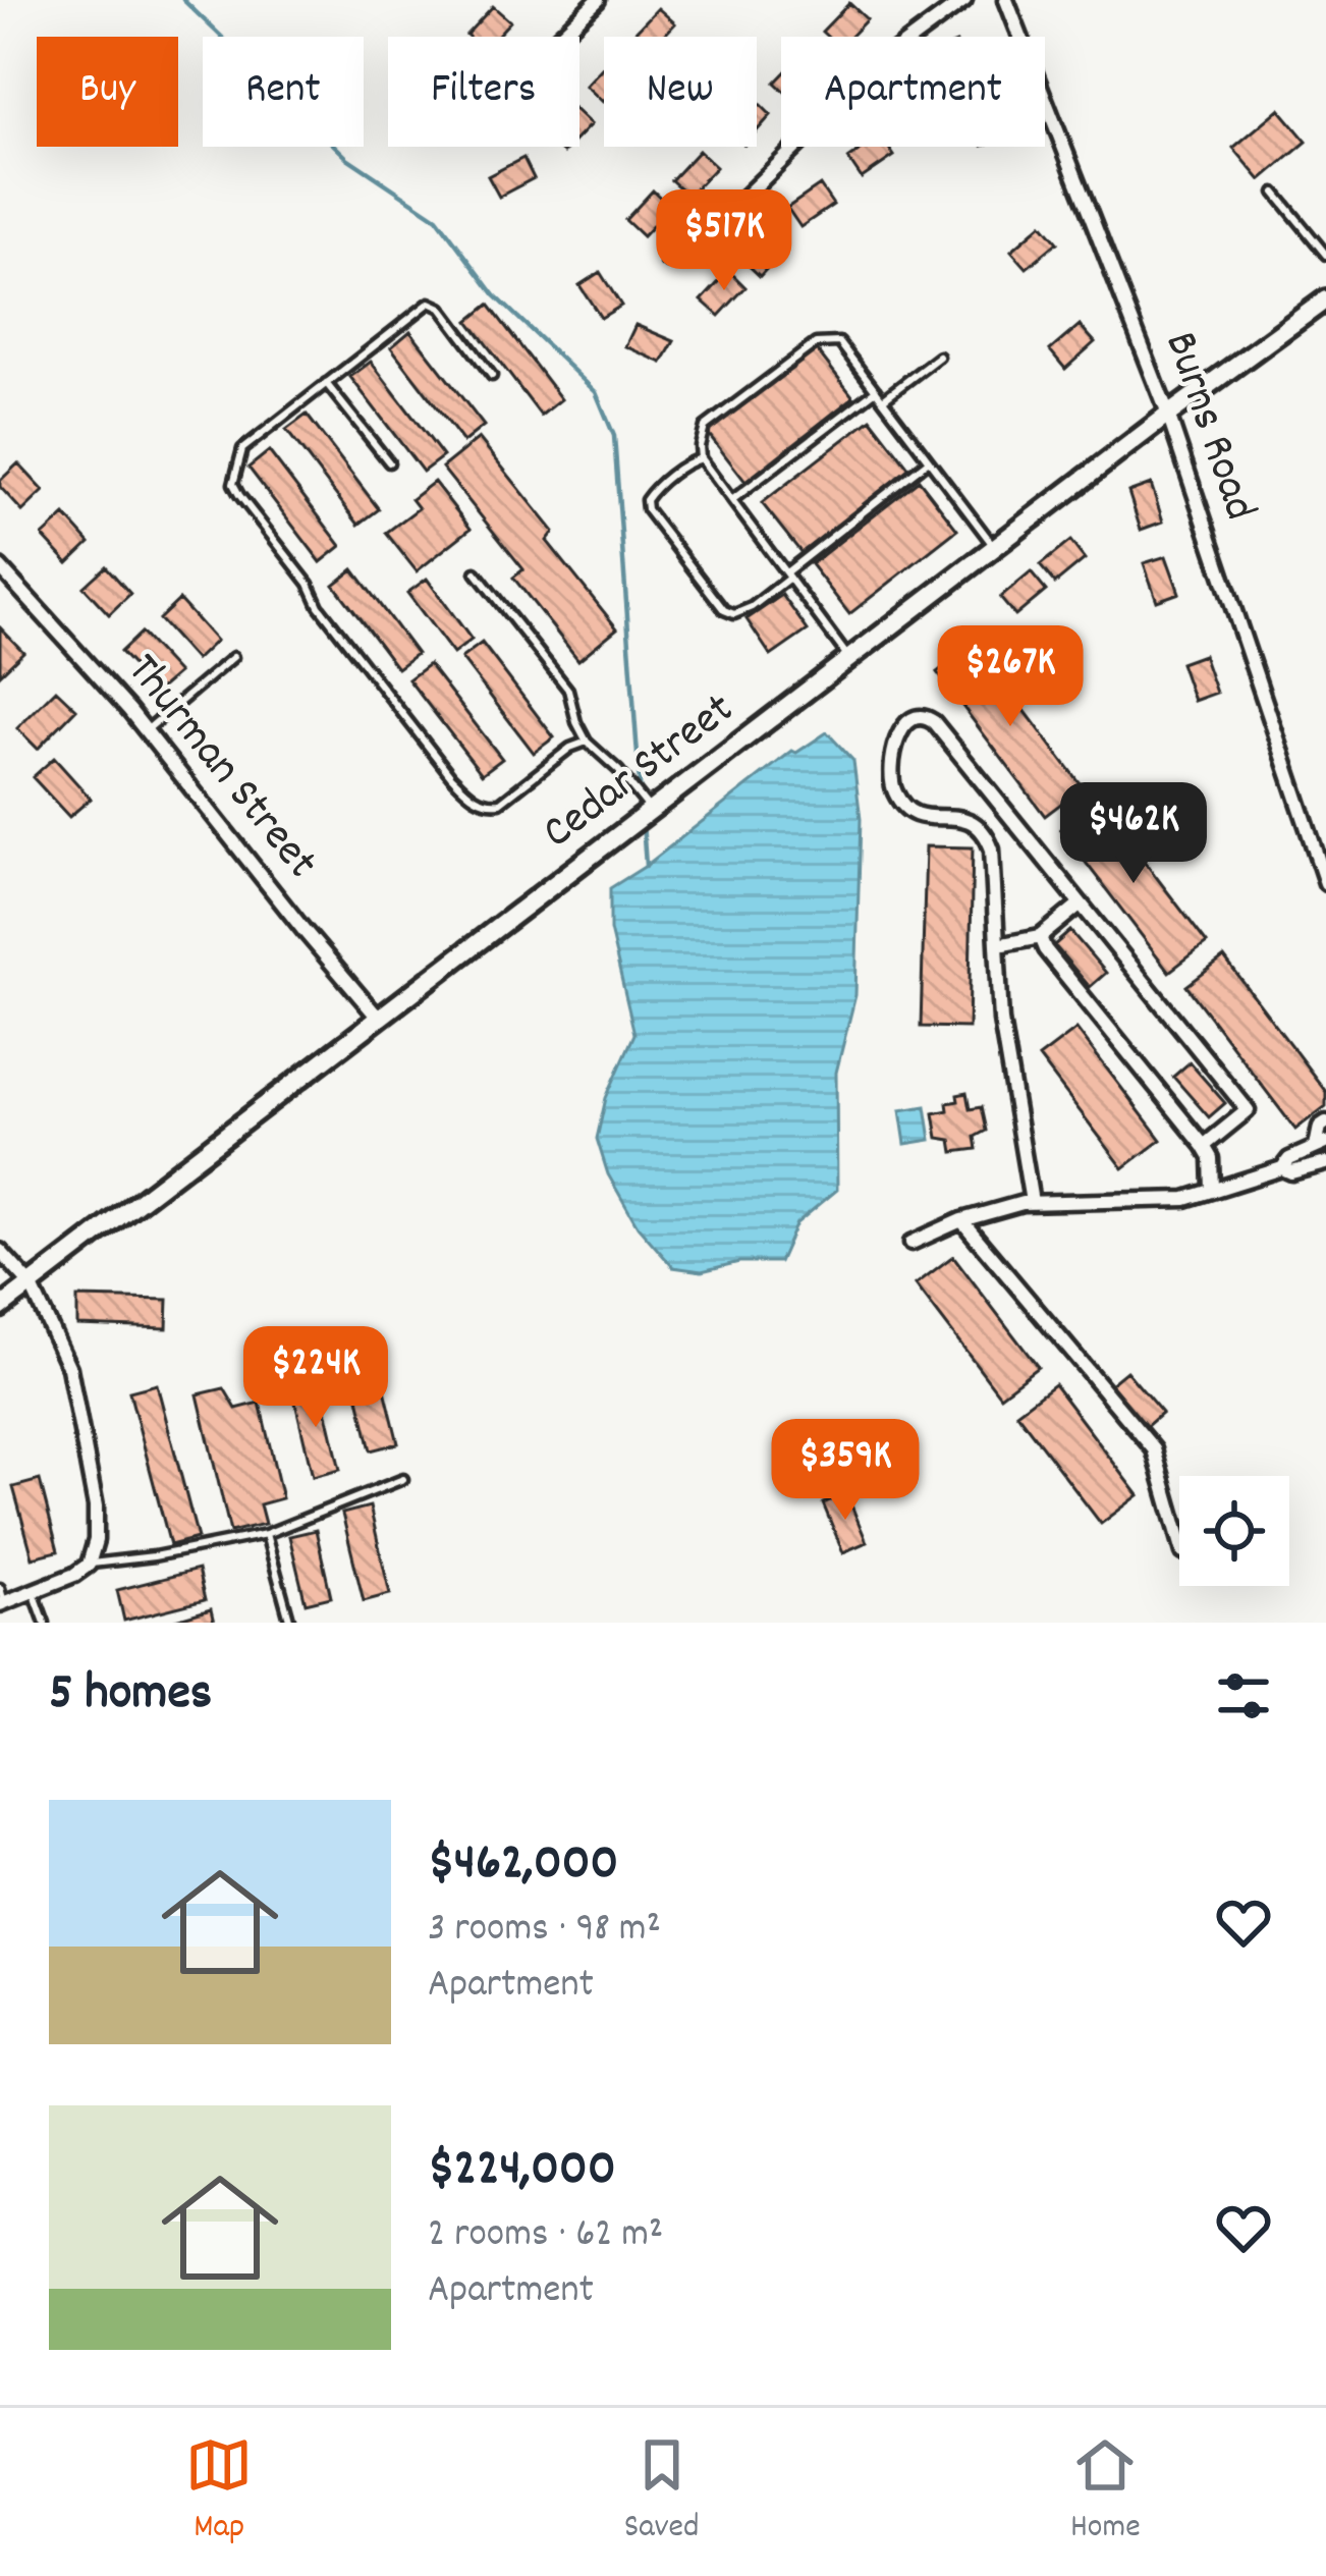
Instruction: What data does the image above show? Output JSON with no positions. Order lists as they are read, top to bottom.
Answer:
{
  "streets": {
    "street": ["Burns Road", "Thurman Street", "Cedar Street"]
  },
  "crossings": [
    ["Burns Road", "Cedar Street"],
    ["Thurman Street", "Cedar Street"]
  ],
  "page": {
    "chip": [
      "Buy",
      "Rent",
      "Filters",
      "New",
      "Apartment"
    ],
    "price": [
      "$517K",
      "$267K",
      "$462K",
      "$224K",
      "$359K"
    ],
    "heading": "5 homes",
    "list": [
      {
        "name": "$462,000",
        "note": "3 rooms · 98 m² · Apartment"
      },
      {
        "name": "$224,000",
        "note": "2 rooms · 62 m² · Apartment"
      }
    ],
    "tabs": ["Map", "Saved", "Home"]
  }
}
